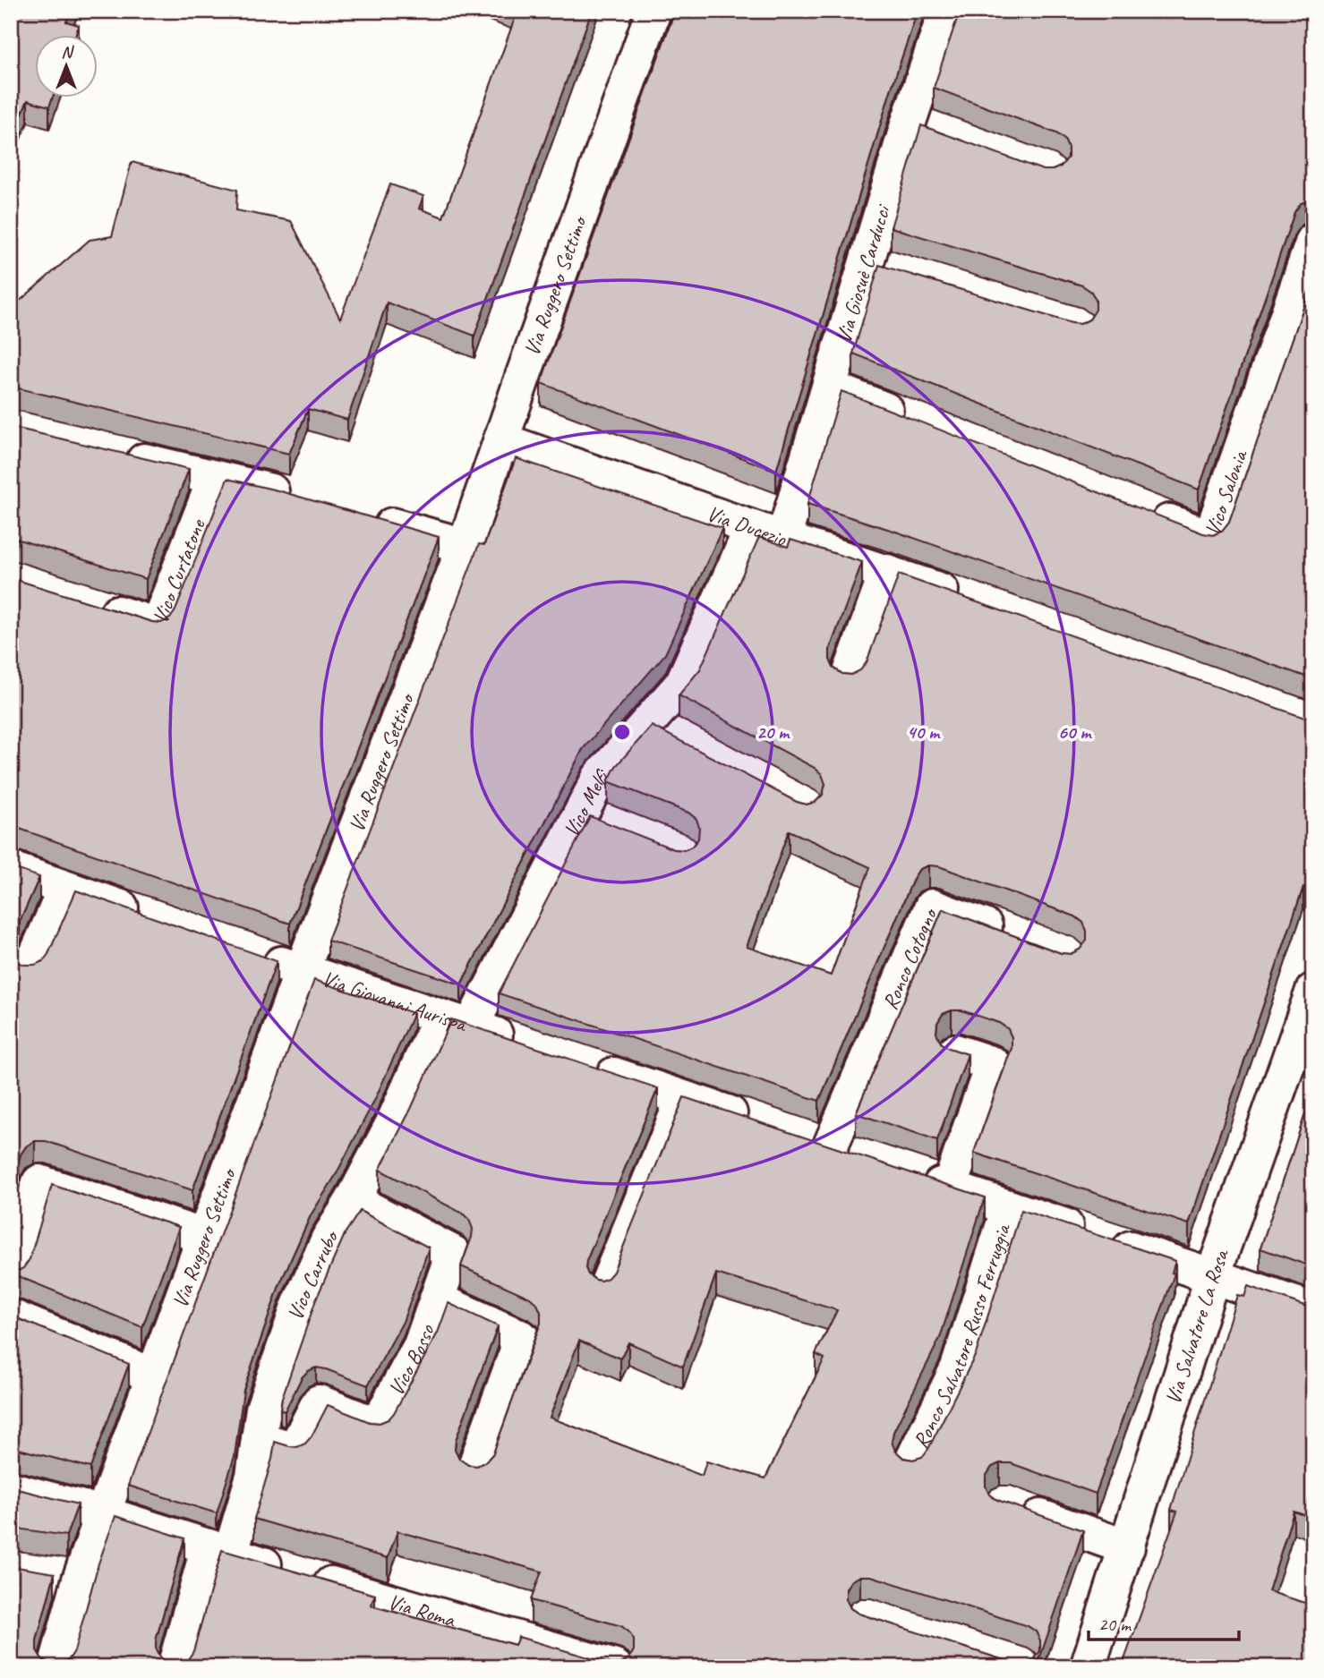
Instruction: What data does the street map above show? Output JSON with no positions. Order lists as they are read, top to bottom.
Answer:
{
  "streets": {
    "street": [
      "Via Giosuè Carducci",
      "Via Ruggero Settimo",
      "Vico Salonia",
      "Via Ducezio",
      "Vico Curtatone",
      "Vico Melfi",
      "Ronco Cotogno",
      "Via Giovanni Aurispa",
      "Vico Carrubo",
      "Via Salvatore La Rosa",
      "Ronco Salvatore Russo Ferruggia",
      "Vico Bosso",
      "Via Roma"
    ]
  },
  "crossings": [
    ["Via Giosuè Carducci", "Via Ducezio"],
    ["Via Ruggero Settimo", "Via Ducezio"],
    ["Via Ruggero Settimo", "Via Giovanni Aurispa"],
    ["Via Ruggero Settimo", "Via Roma"],
    ["Via Ducezio", "Vico Melfi"],
    ["Vico Melfi", "Via Giovanni Aurispa"],
    ["Vico Melfi", "Vico Carrubo"],
    ["Via Giovanni Aurispa", "Vico Carrubo"],
    ["Vico Carrubo", "Vico Bosso"],
    ["Vico Carrubo", "Via Roma"]
  ],
  "scale_bar": "20 m",
  "north": "top",
  "rings": ["20 m", "40 m", "60 m"]
}
